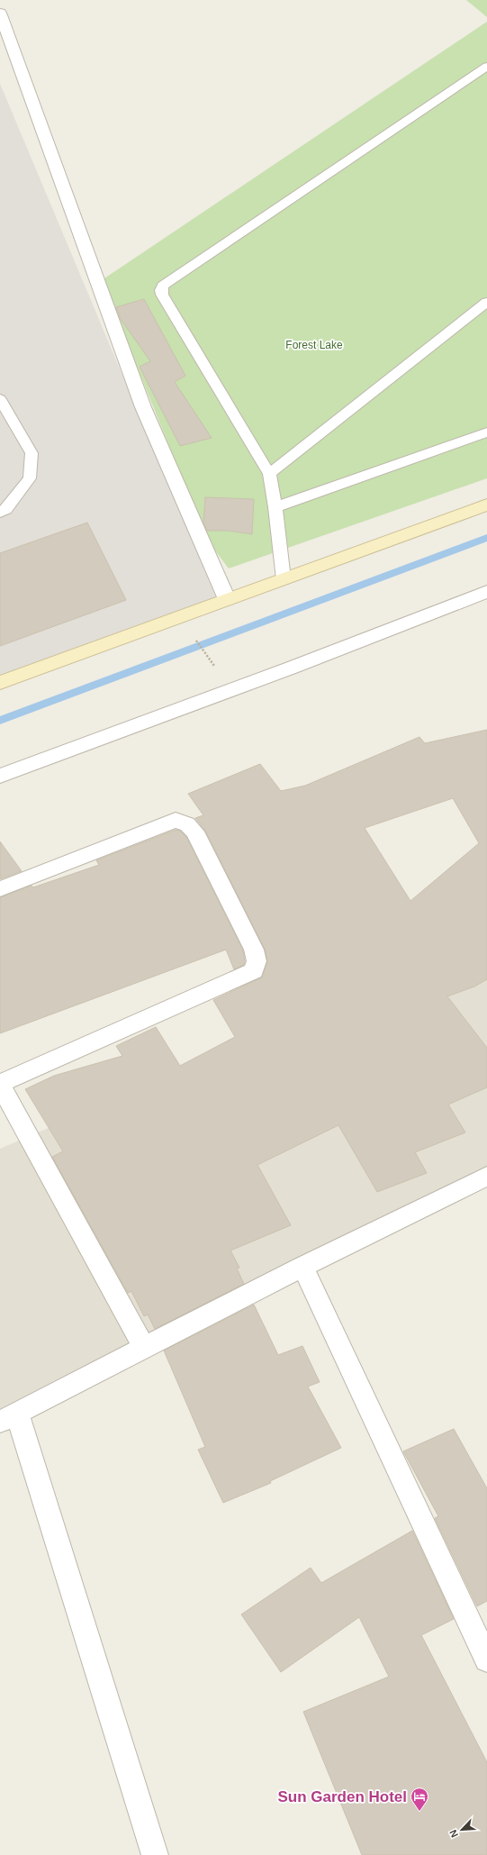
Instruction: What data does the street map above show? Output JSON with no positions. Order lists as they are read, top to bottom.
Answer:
{
  "parks": ["Forest Lake"],
  "places": {
    "hotel": ["Sun Garden Hotel"]
  },
  "north": "bottom left"
}
